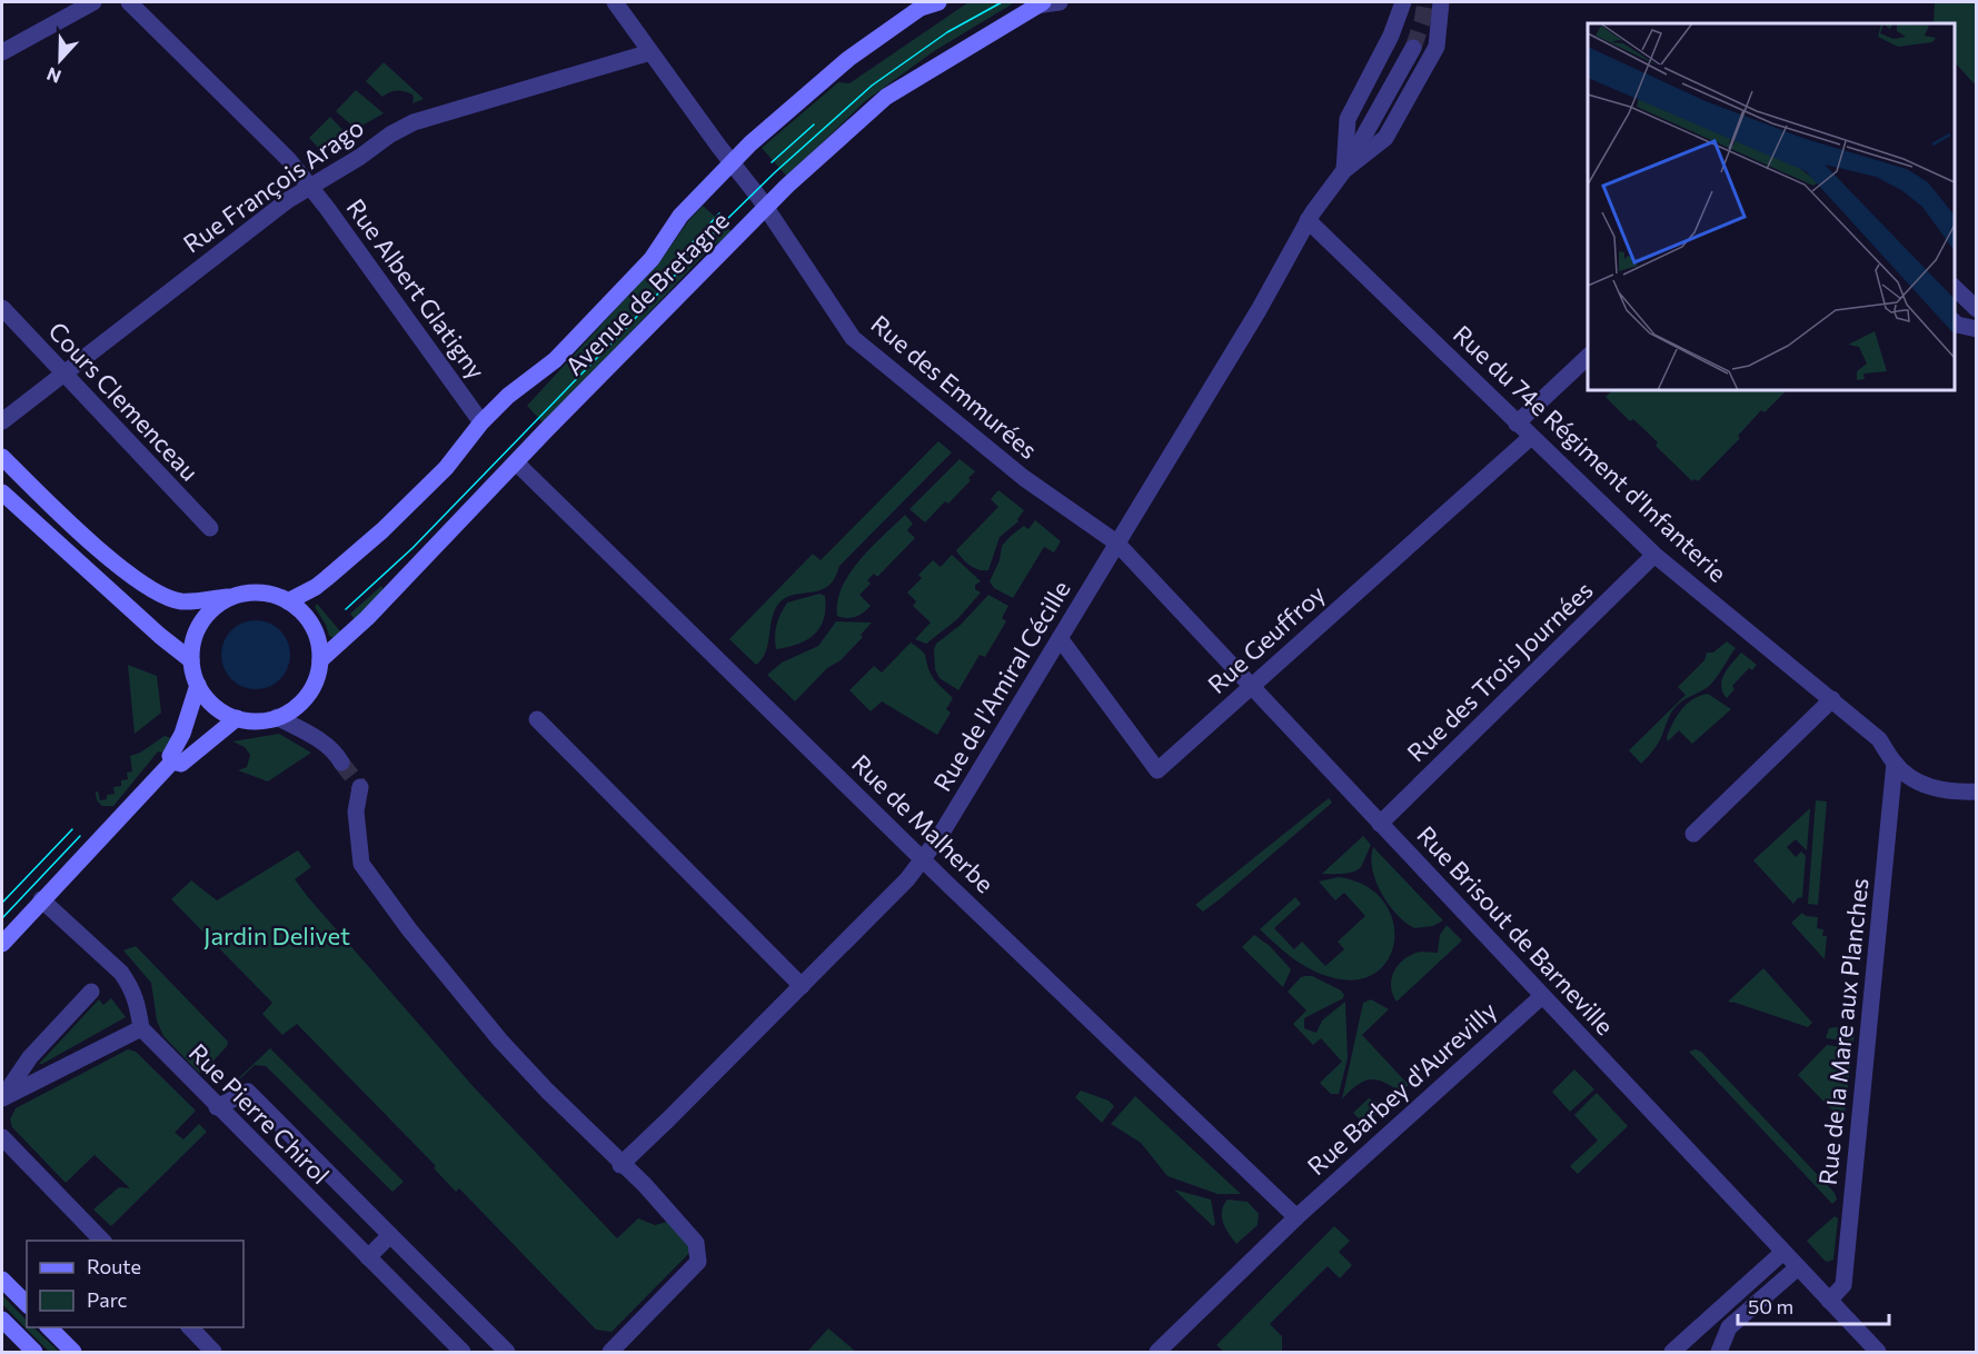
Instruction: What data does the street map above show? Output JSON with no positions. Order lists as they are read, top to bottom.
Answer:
{
  "streets": {
    "street": [
      "Rue François Arago",
      "Rue Albert Glatigny",
      "Avenue de Bretagne",
      "Rue des Emmurées",
      "Cours Clemenceau",
      "Rue du 74e Régiment d'Infanterie",
      "Rue Geuffroy",
      "Rue des Trois Journées",
      "Rue de l'Amiral Cécille",
      "Rue de Malherbe",
      "Rue Brisout de Barneville",
      "Rue de la Mare aux Planches",
      "Rue Barbey d'Aurevilly",
      "Rue Pierre Chirol"
    ]
  },
  "crossings": [
    ["Rue François Arago", "Rue Albert Glatigny"],
    ["Rue François Arago", "Cours Clemenceau"],
    ["Rue Albert Glatigny", "Avenue de Bretagne"],
    ["Avenue de Bretagne", "Rue des Emmurées"],
    ["Avenue de Bretagne", "Rue de Malherbe"],
    ["Rue des Emmurées", "Rue de l'Amiral Cécille"],
    ["Rue des Emmurées", "Rue Brisout de Barneville"],
    ["Rue du 74e Régiment d'Infanterie", "Rue Geuffroy"],
    ["Rue du 74e Régiment d'Infanterie", "Rue des Trois Journées"],
    ["Rue du 74e Régiment d'Infanterie", "Rue de l'Amiral Cécille"],
    ["Rue du 74e Régiment d'Infanterie", "Rue de la Mare aux Planches"],
    ["Rue Geuffroy", "Rue de l'Amiral Cécille"],
    ["Rue Geuffroy", "Rue Brisout de Barneville"],
    ["Rue des Trois Journées", "Rue Brisout de Barneville"],
    ["Rue de l'Amiral Cécille", "Rue de Malherbe"],
    ["Rue de l'Amiral Cécille", "Rue Brisout de Barneville"],
    ["Rue de Malherbe", "Rue Barbey d'Aurevilly"],
    ["Rue Brisout de Barneville", "Rue de la Mare aux Planches"],
    ["Rue Brisout de Barneville", "Rue Barbey d'Aurevilly"]
  ],
  "parks": ["Jardin Delivet"],
  "legend": ["Route", "Parc"],
  "scale_bar": "50 m",
  "north": "bottom"
}
